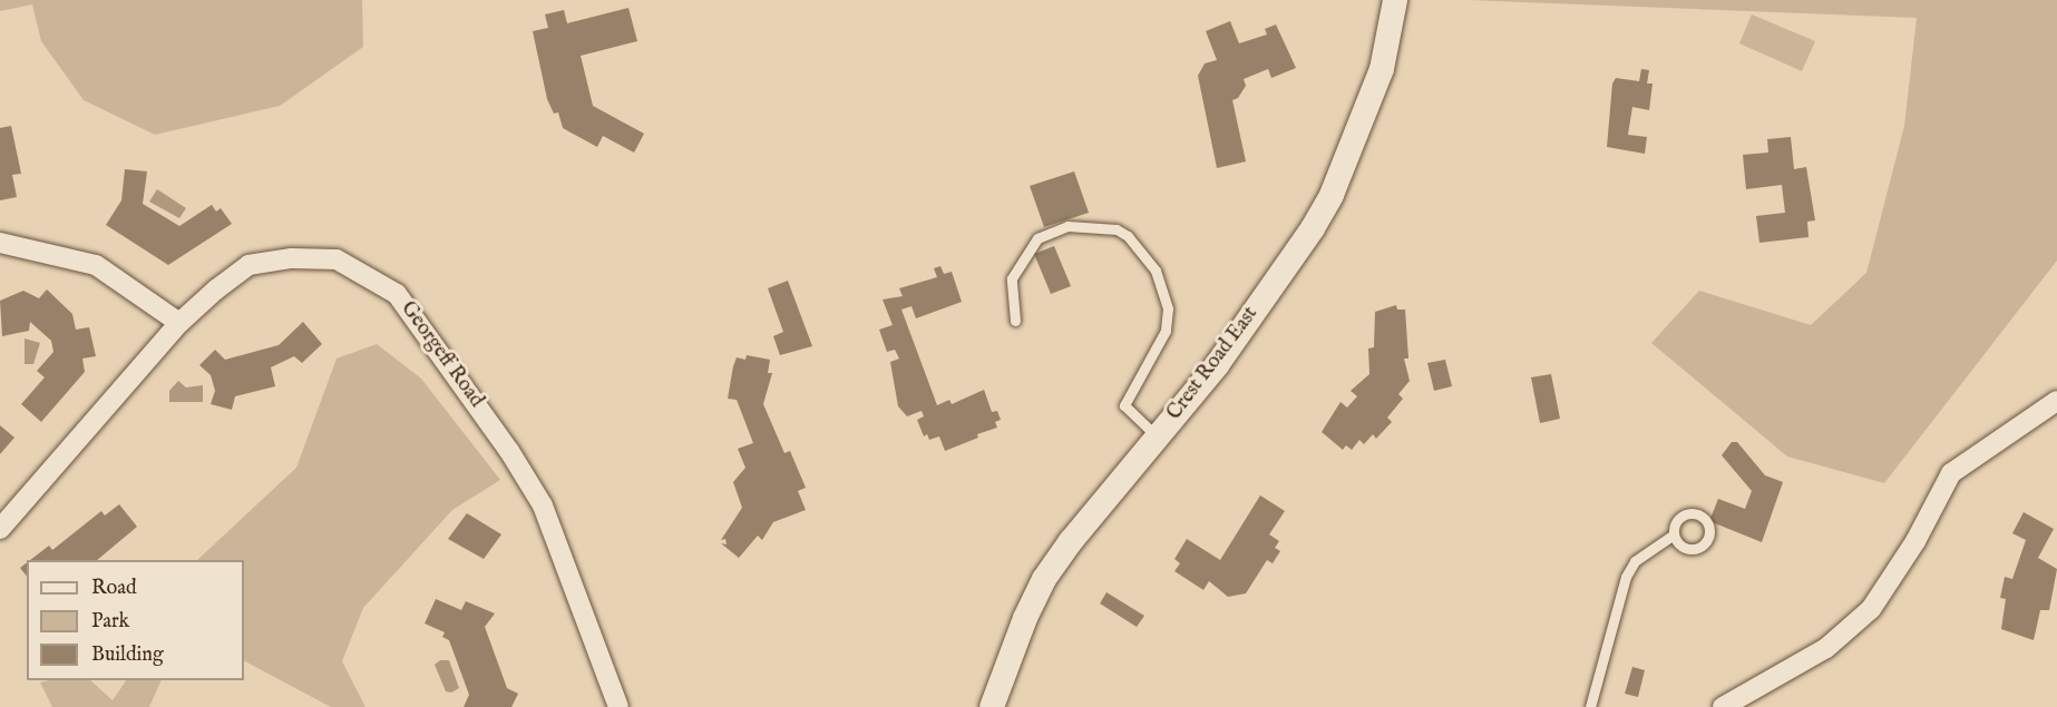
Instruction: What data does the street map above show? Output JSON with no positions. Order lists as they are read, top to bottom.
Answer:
{
  "streets": {
    "street": ["Georgeff Road", "Crest Road East"]
  },
  "legend": ["Road", "Park", "Building"]
}
